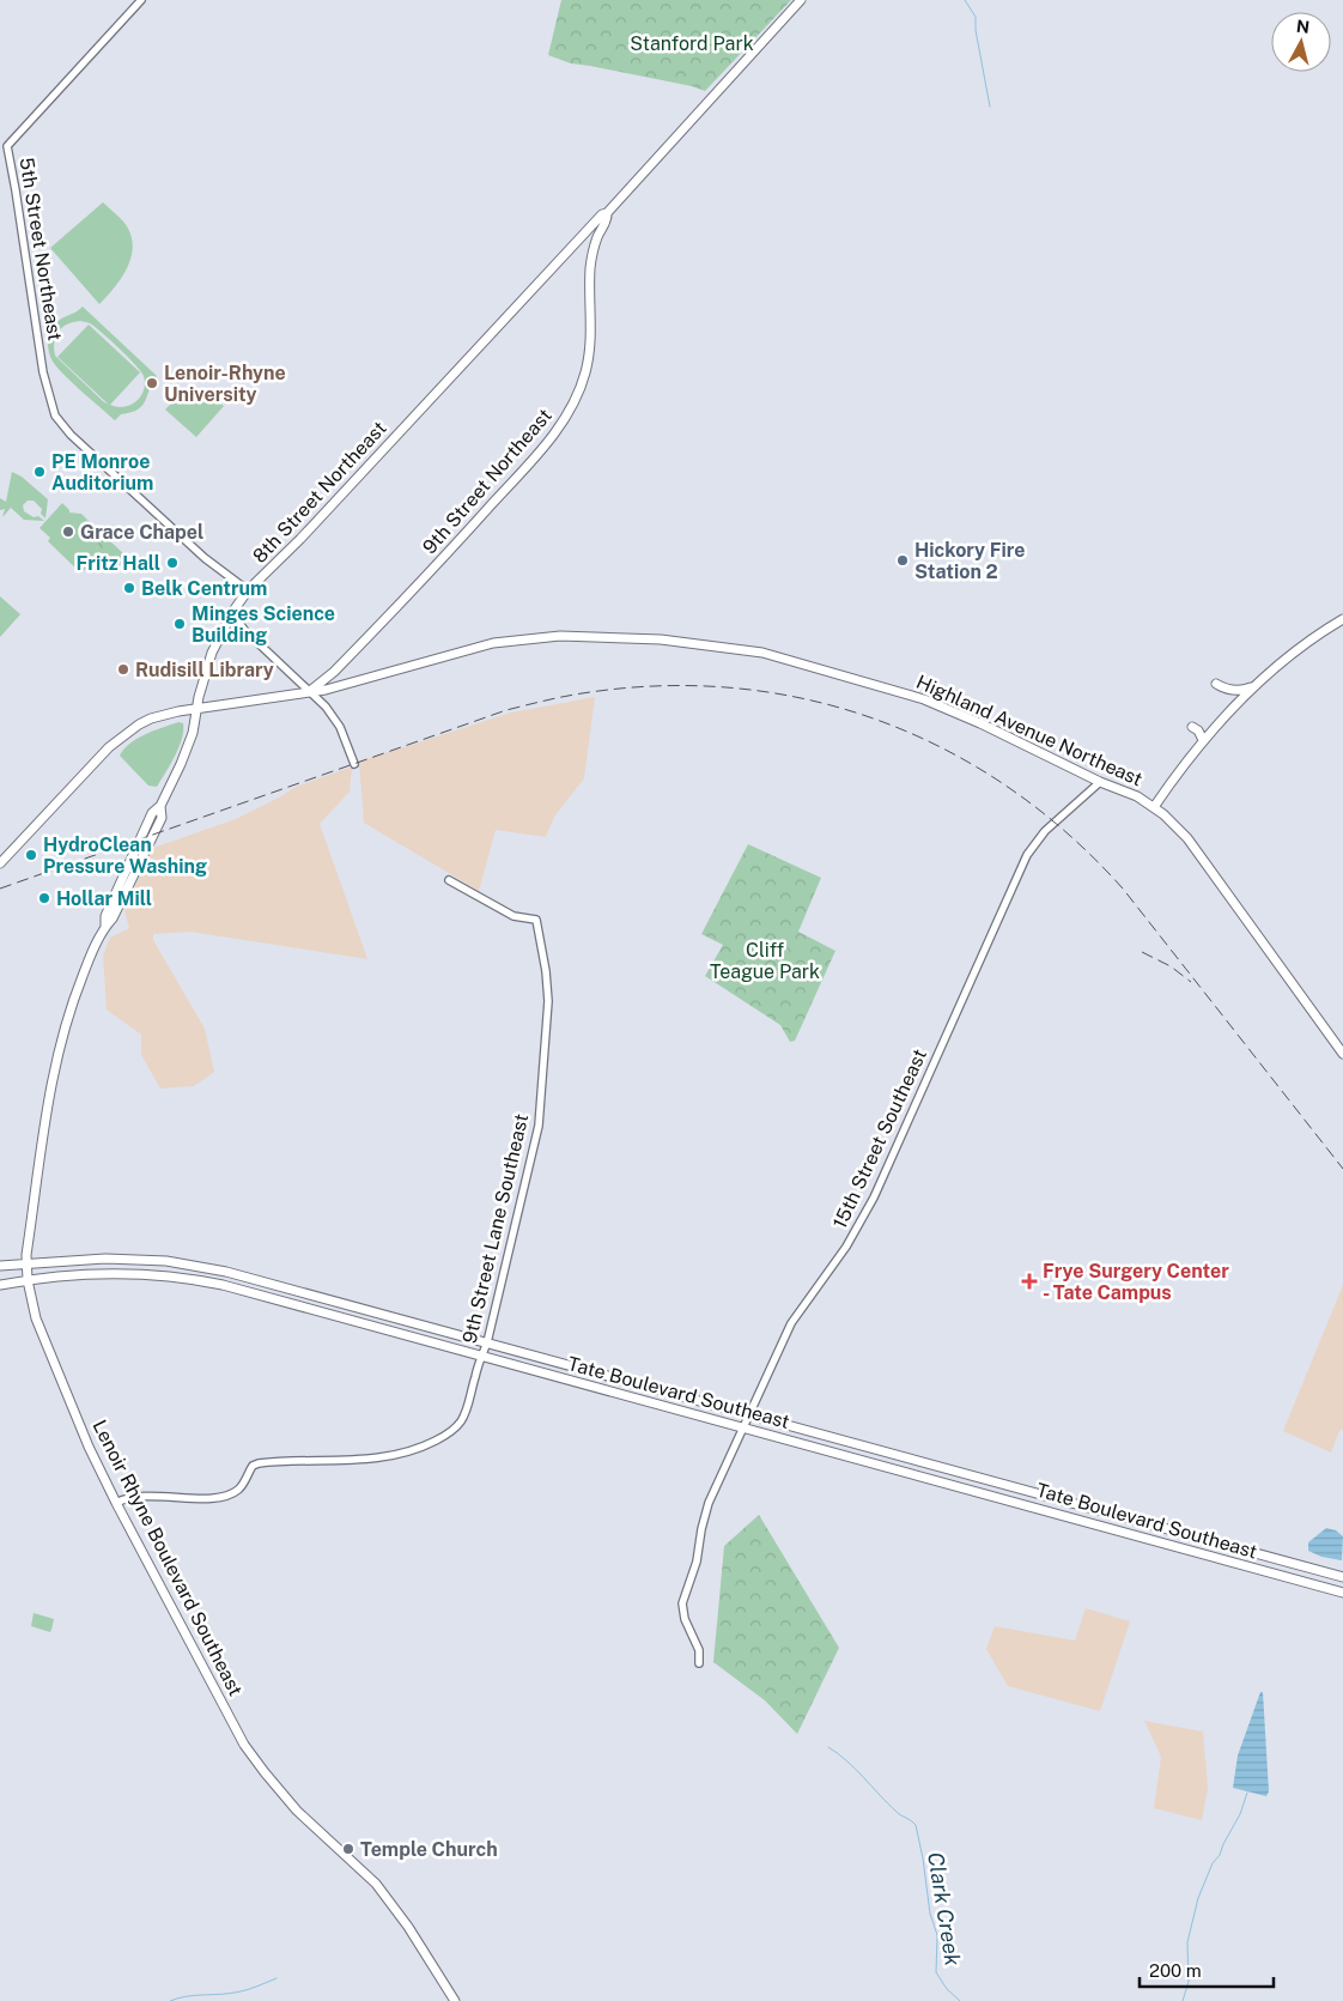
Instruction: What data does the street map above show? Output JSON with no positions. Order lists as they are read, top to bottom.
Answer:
{
  "streets": {
    "main road": [
      "9th Street Northeast",
      "8th Street Northeast",
      "Highland Avenue Northeast",
      "Tate Boulevard Southeast",
      "Lenoir Rhyne Boulevard Southeast"
    ],
    "street": ["5th Street Northeast", "15th Street Southeast", "9th Street Lane Southeast"]
  },
  "crossings": [
    ["5th Street Northeast", "8th Street Northeast"],
    ["9th Street Northeast", "8th Street Northeast"],
    ["9th Street Northeast", "Highland Avenue Northeast"],
    ["8th Street Northeast", "Highland Avenue Northeast"],
    ["8th Street Northeast", "Lenoir Rhyne Boulevard Southeast"],
    ["Highland Avenue Northeast", "15th Street Southeast"],
    ["Highland Avenue Northeast", "Lenoir Rhyne Boulevard Southeast"],
    ["15th Street Southeast", "Tate Boulevard Southeast"],
    ["9th Street Lane Southeast", "Tate Boulevard Southeast"],
    ["9th Street Lane Southeast", "Lenoir Rhyne Boulevard Southeast"],
    ["Tate Boulevard Southeast", "Lenoir Rhyne Boulevard Southeast"]
  ],
  "water": ["Clark Creek"],
  "parks": ["Stanford Park", "Cliff Teague Park"],
  "places": {
    "other": [
      "Lenoir-Rhyne University",
      "PE Monroe Auditorium",
      "Grace Chapel",
      "Hickory Fire Station 2",
      "Fritz Hall",
      "Belk Centrum",
      "Minges Science Building",
      "Rudisill Library",
      "HydroClean Pressure Washing",
      "Hollar Mill",
      "Temple Church"
    ],
    "health": ["Frye Surgery Center - Tate Campus"]
  },
  "scale_bar": "200 m",
  "north": "top"
}
